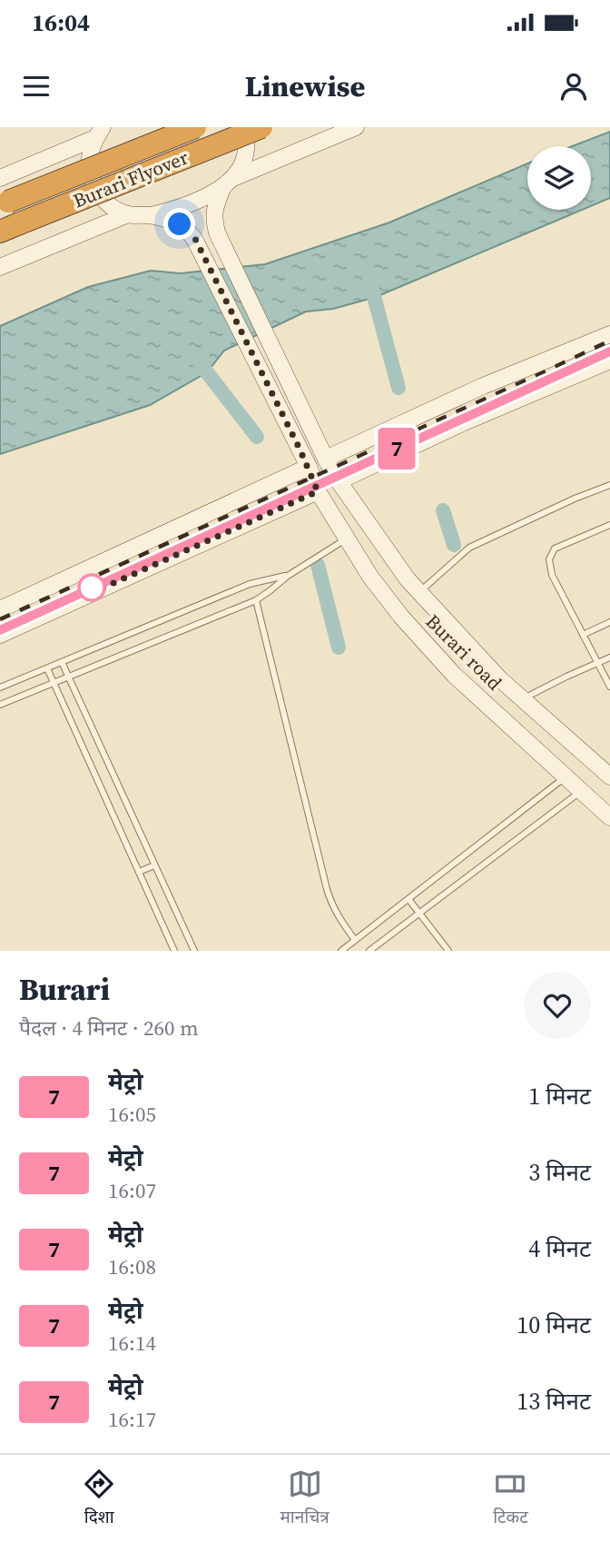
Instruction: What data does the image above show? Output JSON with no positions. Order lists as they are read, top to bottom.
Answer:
{
  "streets": {
    "highway": ["Burari Flyover"],
    "main road": ["Burari road"]
  },
  "lines": ["metro line 7"],
  "page": {
    "status": "16:04",
    "header": "Linewise",
    "on_map": "7",
    "heading": ["Burari", "पैदल · 4 मिनट · 260 m"],
    "list": [
      {
        "mark": "7",
        "name": "मेट्रो",
        "note": "16:05",
        "value": "1 मिनट"
      },
      {
        "mark": "7",
        "name": "मेट्रो",
        "note": "16:07",
        "value": "3 मिनट"
      },
      {
        "mark": "7",
        "name": "मेट्रो",
        "note": "16:08",
        "value": "4 मिनट"
      },
      {
        "mark": "7",
        "name": "मेट्रो",
        "note": "16:14",
        "value": "10 मिनट"
      },
      {
        "mark": "7",
        "name": "मेट्रो",
        "note": "16:17",
        "value": "13 मिनट"
      }
    ],
    "tabs": ["दिशा", "मानचित्र", "टिकट"]
  }
}
